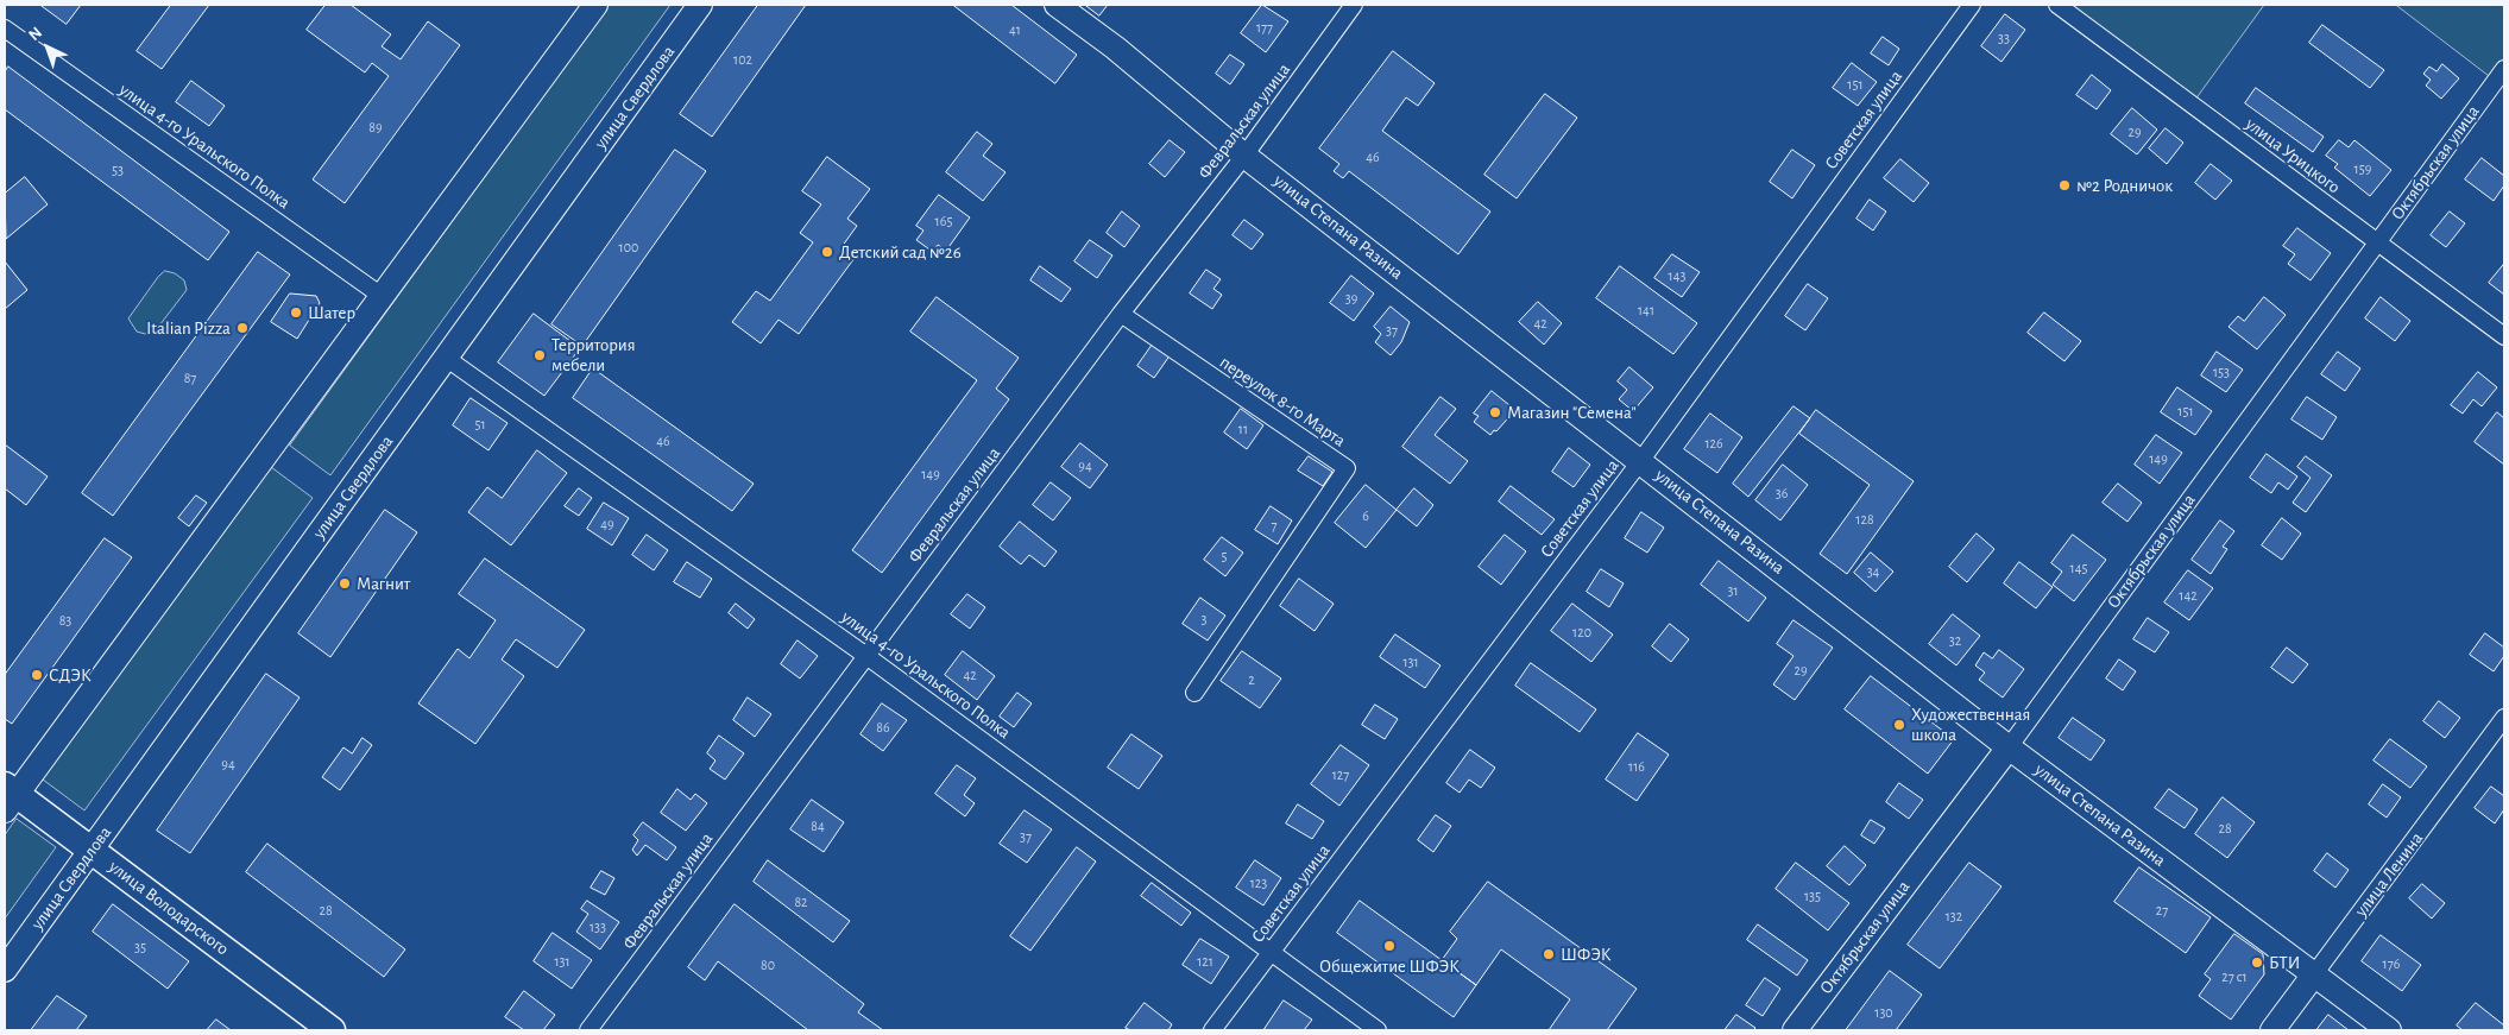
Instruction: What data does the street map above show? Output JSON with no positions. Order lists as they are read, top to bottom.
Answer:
{
  "streets": {
    "main road": [
      "улица Свердлова",
      "Октябрьская улица",
      "улица Степана Разина",
      "улица Ленина",
      "улица Володарского"
    ],
    "street": [
      "Советская улица",
      "Февральская улица",
      "улица 4-го Уральского Полка",
      "улица Урицкого",
      "переулок 8-го Марта"
    ]
  },
  "crossings": [
    ["улица Свердлова", "улица 4-го Уральского Полка"],
    ["улица Свердлова", "улица Володарского"],
    ["Советская улица", "улица 4-го Уральского Полка"],
    ["Советская улица", "улица Степана Разина"],
    ["Февральская улица", "улица 4-го Уральского Полка"],
    ["Февральская улица", "улица Степана Разина"],
    ["Февральская улица", "переулок 8-го Марта"],
    ["улица Урицкого", "Октябрьская улица"],
    ["Октябрьская улица", "улица Степана Разина"],
    ["улица Степана Разина", "улица Ленина"]
  ],
  "places": [
    "№2 Родничок",
    "Детский сад №26",
    "Шатер",
    "Italian Pizza",
    "Территория мебели",
    "Магазин \"Семена\"",
    "Магнит",
    "СДЭК",
    "Художественная школа",
    "Общежитие ШФЭК",
    "ШФЭК",
    "БТИ"
  ],
  "house_numbers": [
    "177",
    "41",
    "33",
    "102",
    "151",
    "89",
    "29",
    "46",
    "159",
    "53",
    "165",
    "100",
    "143",
    "39",
    "141",
    "42",
    "37",
    "153",
    "87",
    "151",
    "51",
    "11",
    "46",
    "126",
    "149",
    "94",
    "149",
    "36",
    "6",
    "128",
    "49",
    "7",
    "5",
    "145",
    "34",
    "31",
    "142",
    "3",
    "83",
    "120",
    "32",
    "131",
    "29",
    "42",
    "2",
    "86",
    "94",
    "116",
    "127",
    "84",
    "28",
    "37",
    "123",
    "135",
    "82",
    "28",
    "27",
    "132",
    "133",
    "35",
    "131",
    "121",
    "176",
    "80",
    "27 с1",
    "130"
  ],
  "north": "top left"
}
